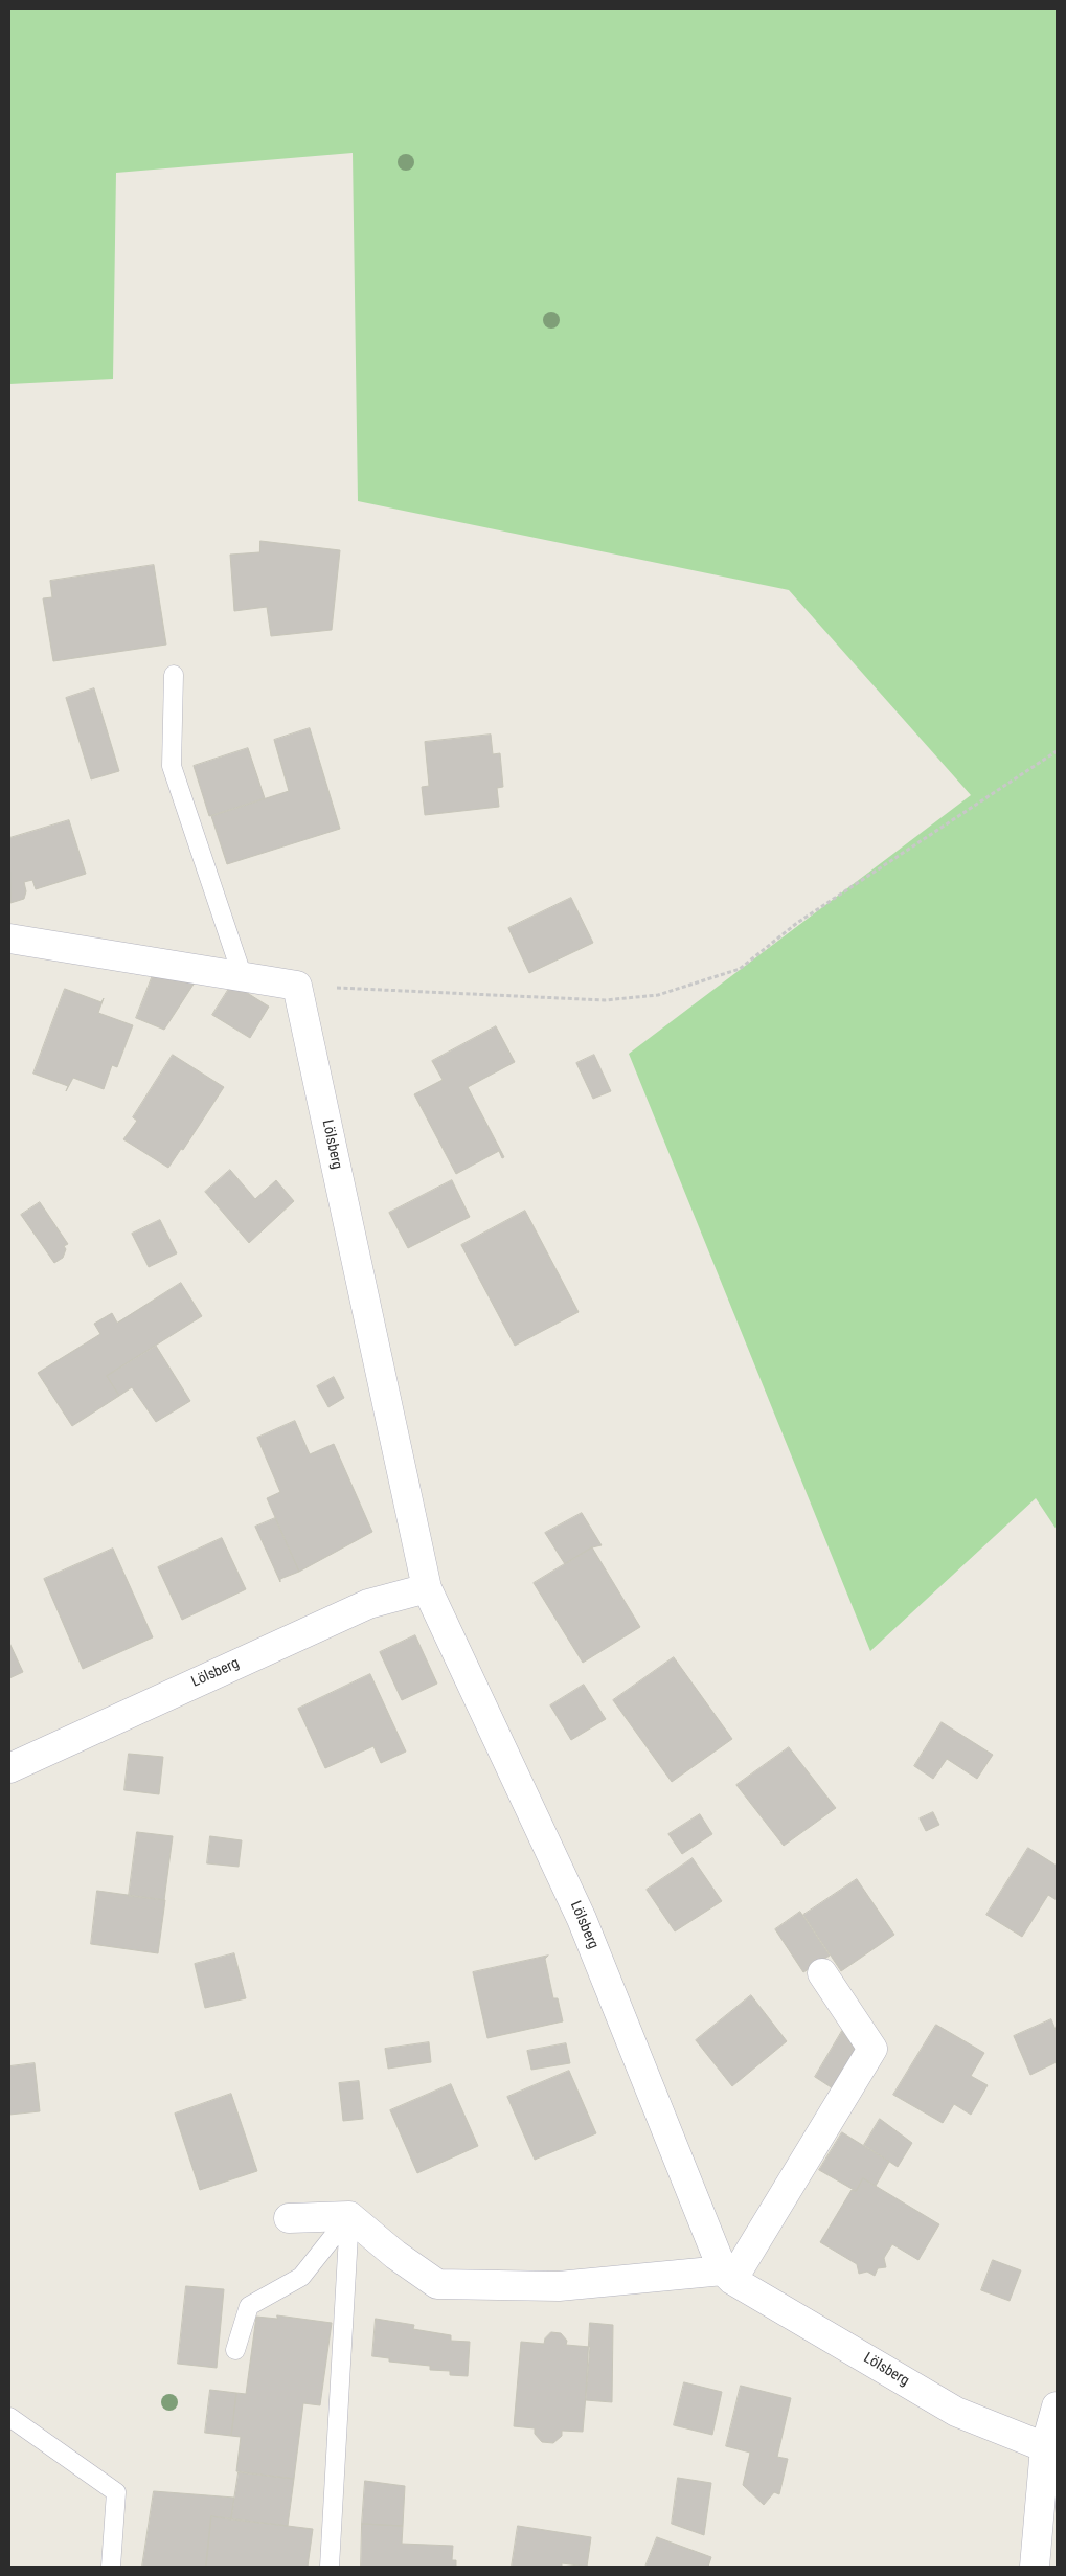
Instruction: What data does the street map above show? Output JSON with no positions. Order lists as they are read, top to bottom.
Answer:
{
  "streets": {
    "street": ["Lölsberg"]
  }
}
